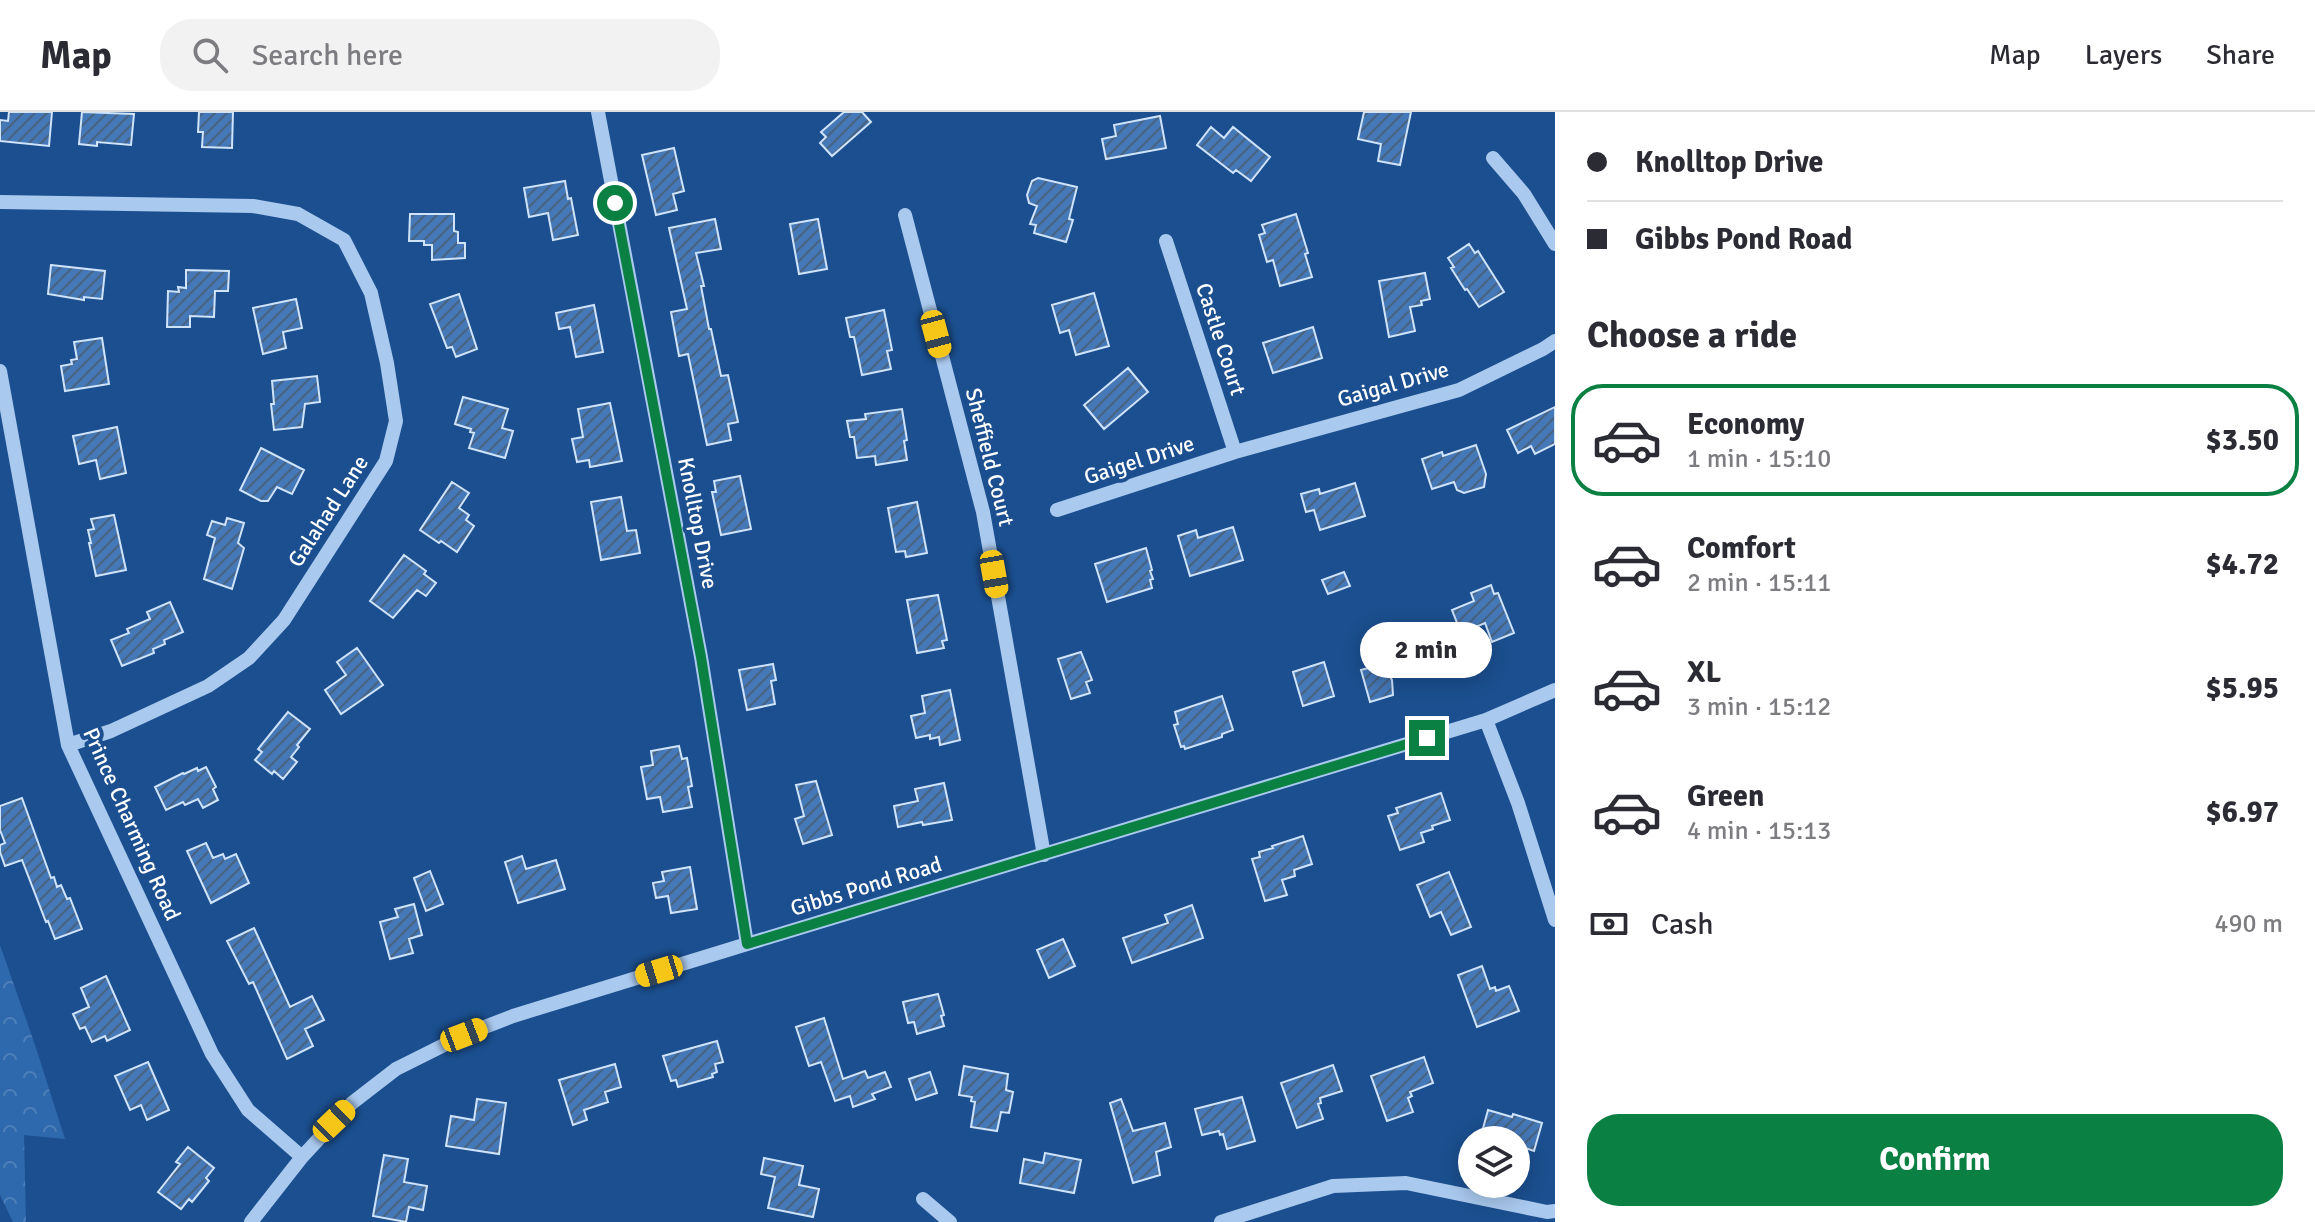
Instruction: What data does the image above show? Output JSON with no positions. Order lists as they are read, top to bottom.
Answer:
{
  "streets": {
    "street": [
      "Castle Court",
      "Gaigal Drive",
      "Sheffield Court",
      "Gaigel Drive",
      "Galahad Lane",
      "Knolltop Drive",
      "Prince Charming Road",
      "Gibbs Pond Road"
    ]
  },
  "crossings": [
    ["Castle Court", "Gaigal Drive"],
    ["Castle Court", "Gaigel Drive"],
    ["Gaigal Drive", "Gaigel Drive"],
    ["Sheffield Court", "Gibbs Pond Road"],
    ["Galahad Lane", "Prince Charming Road"],
    ["Knolltop Drive", "Gibbs Pond Road"],
    ["Prince Charming Road", "Gibbs Pond Road"]
  ],
  "page": {
    "header": "Map",
    "search": "Search here",
    "nav": ["Map", "Layers", "Share"],
    "banner": ["Knolltop Drive", "Gibbs Pond Road"],
    "heading": "Choose a ride",
    "list": [
      {
        "name": "Economy",
        "note": "1 min · 15:10",
        "value": "$3.50"
      },
      {
        "name": "Comfort",
        "note": "2 min · 15:11",
        "value": "$4.72"
      },
      {
        "name": "XL",
        "note": "3 min · 15:12",
        "value": "$5.95"
      },
      {
        "name": "Green",
        "note": "4 min · 15:13",
        "value": "$6.97"
      }
    ],
    "bubble": "2 min",
    "pay": ["Cash", "490 m"],
    "buttons": "Confirm"
  }
}
